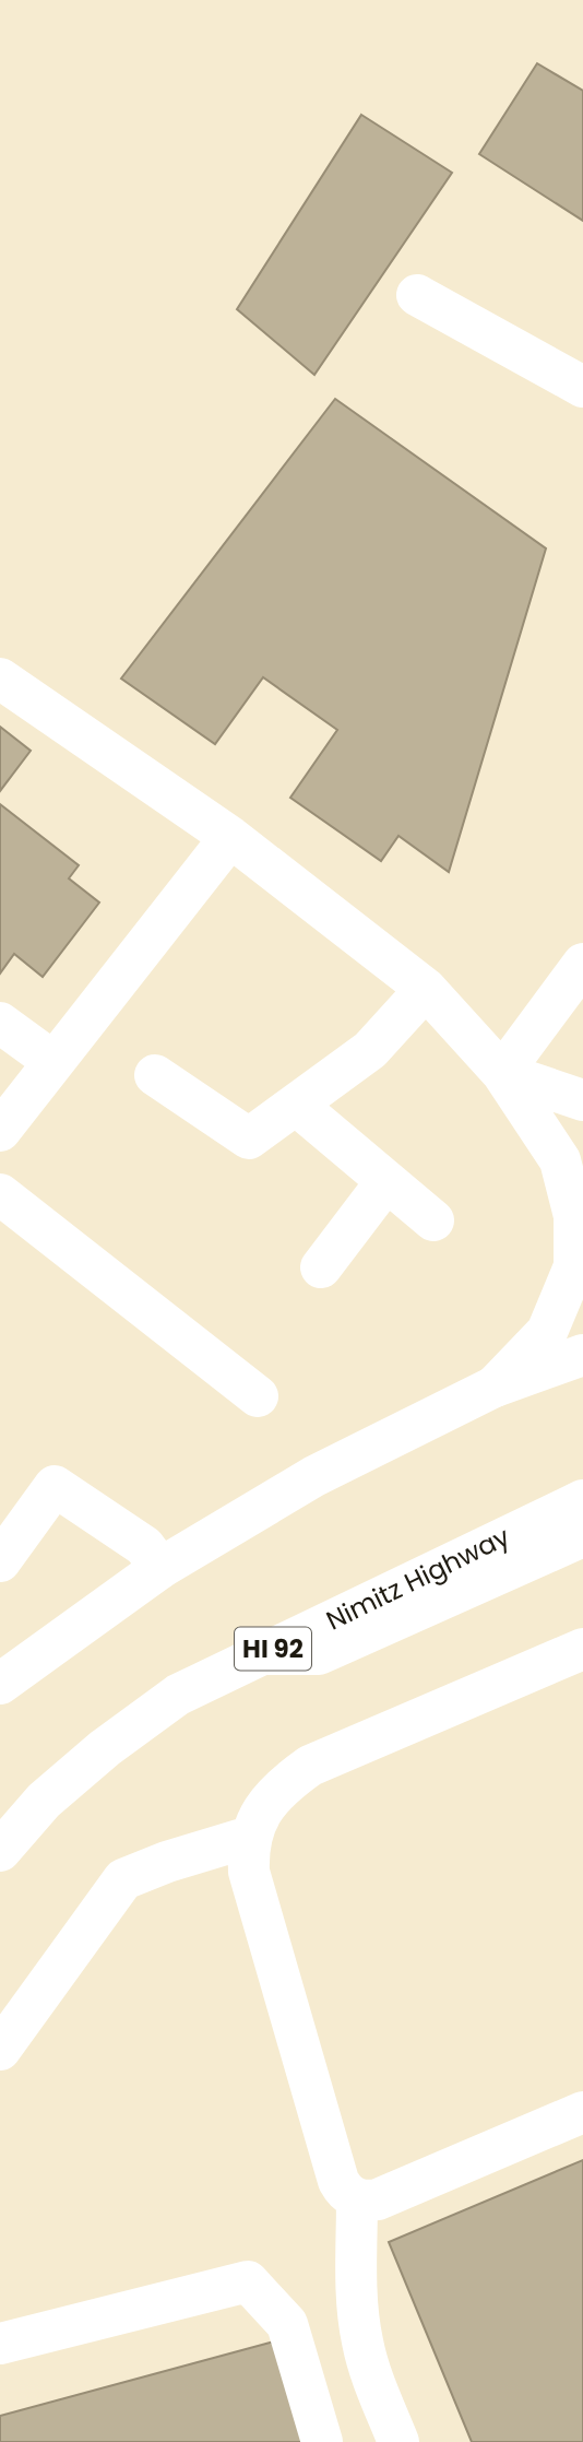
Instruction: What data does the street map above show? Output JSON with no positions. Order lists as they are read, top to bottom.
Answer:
{
  "streets": {
    "main road": ["Nimitz Highway", "HI 92"]
  }
}
